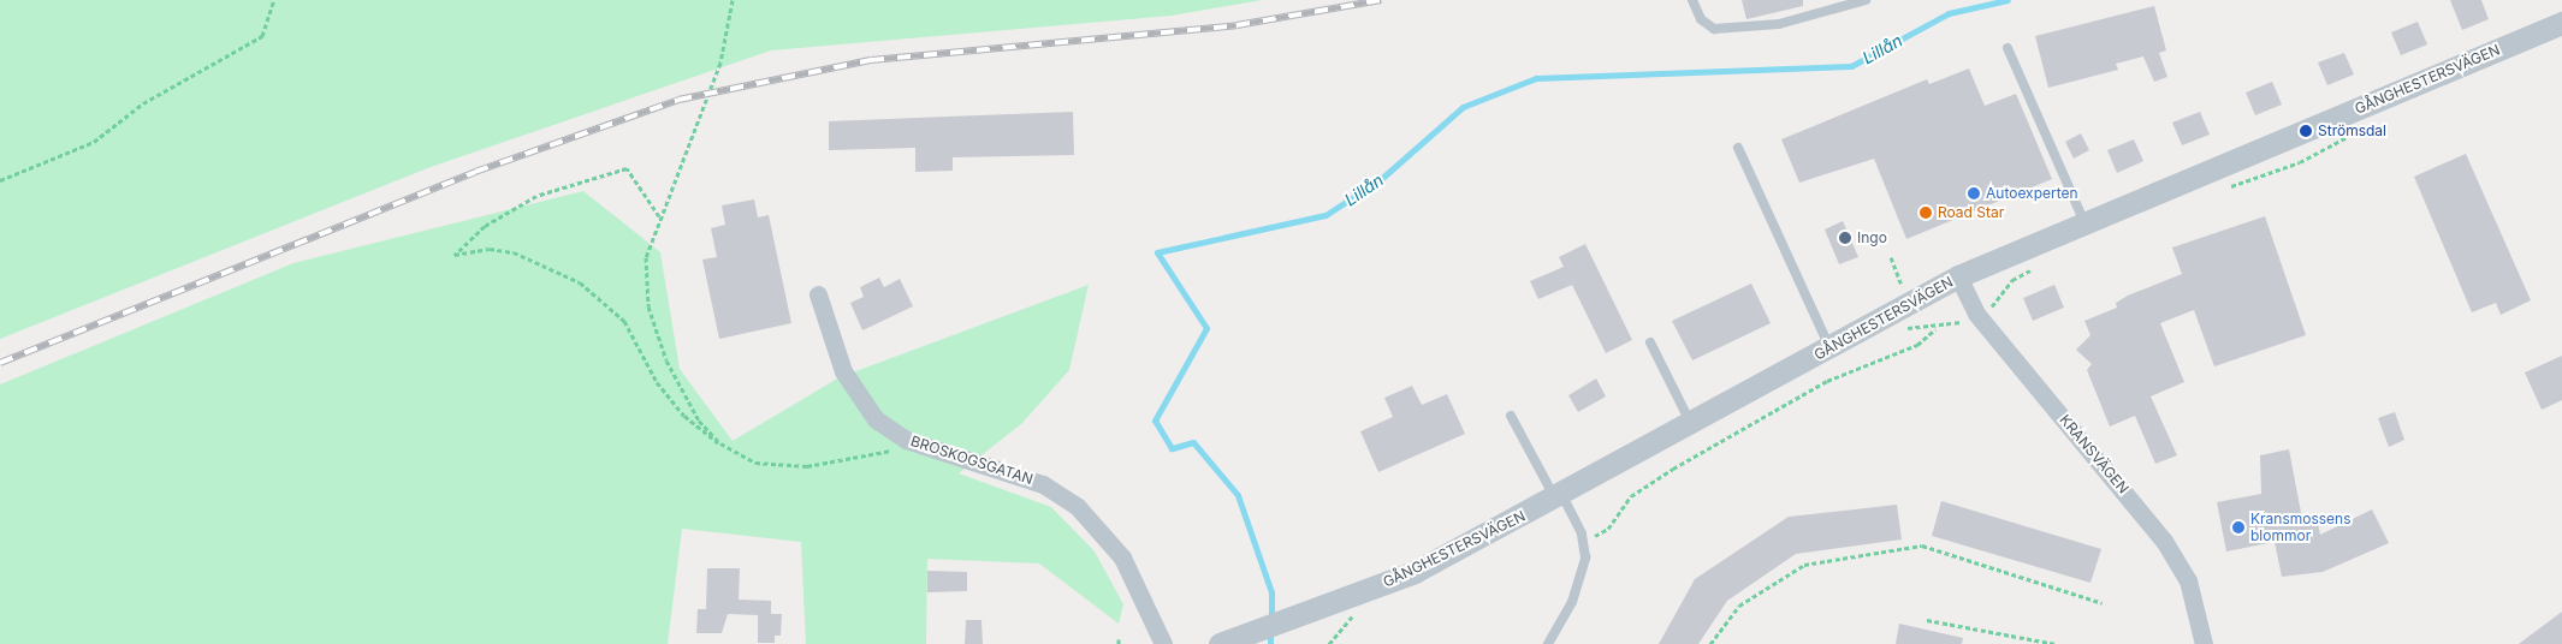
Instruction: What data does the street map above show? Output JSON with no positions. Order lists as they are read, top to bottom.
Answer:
{
  "streets": {
    "street": ["GÅNGHESTERSVÄGEN", "KRANSVÄGEN", "BROSKOGSGATAN"]
  },
  "crossings": [
    ["GÅNGHESTERSVÄGEN", "KRANSVÄGEN"]
  ],
  "water": ["Lillån"],
  "places": [
    "Strömsdal",
    "Autoexperten",
    "Road Star",
    "Ingo",
    "Kransmossens blommor"
  ]
}
